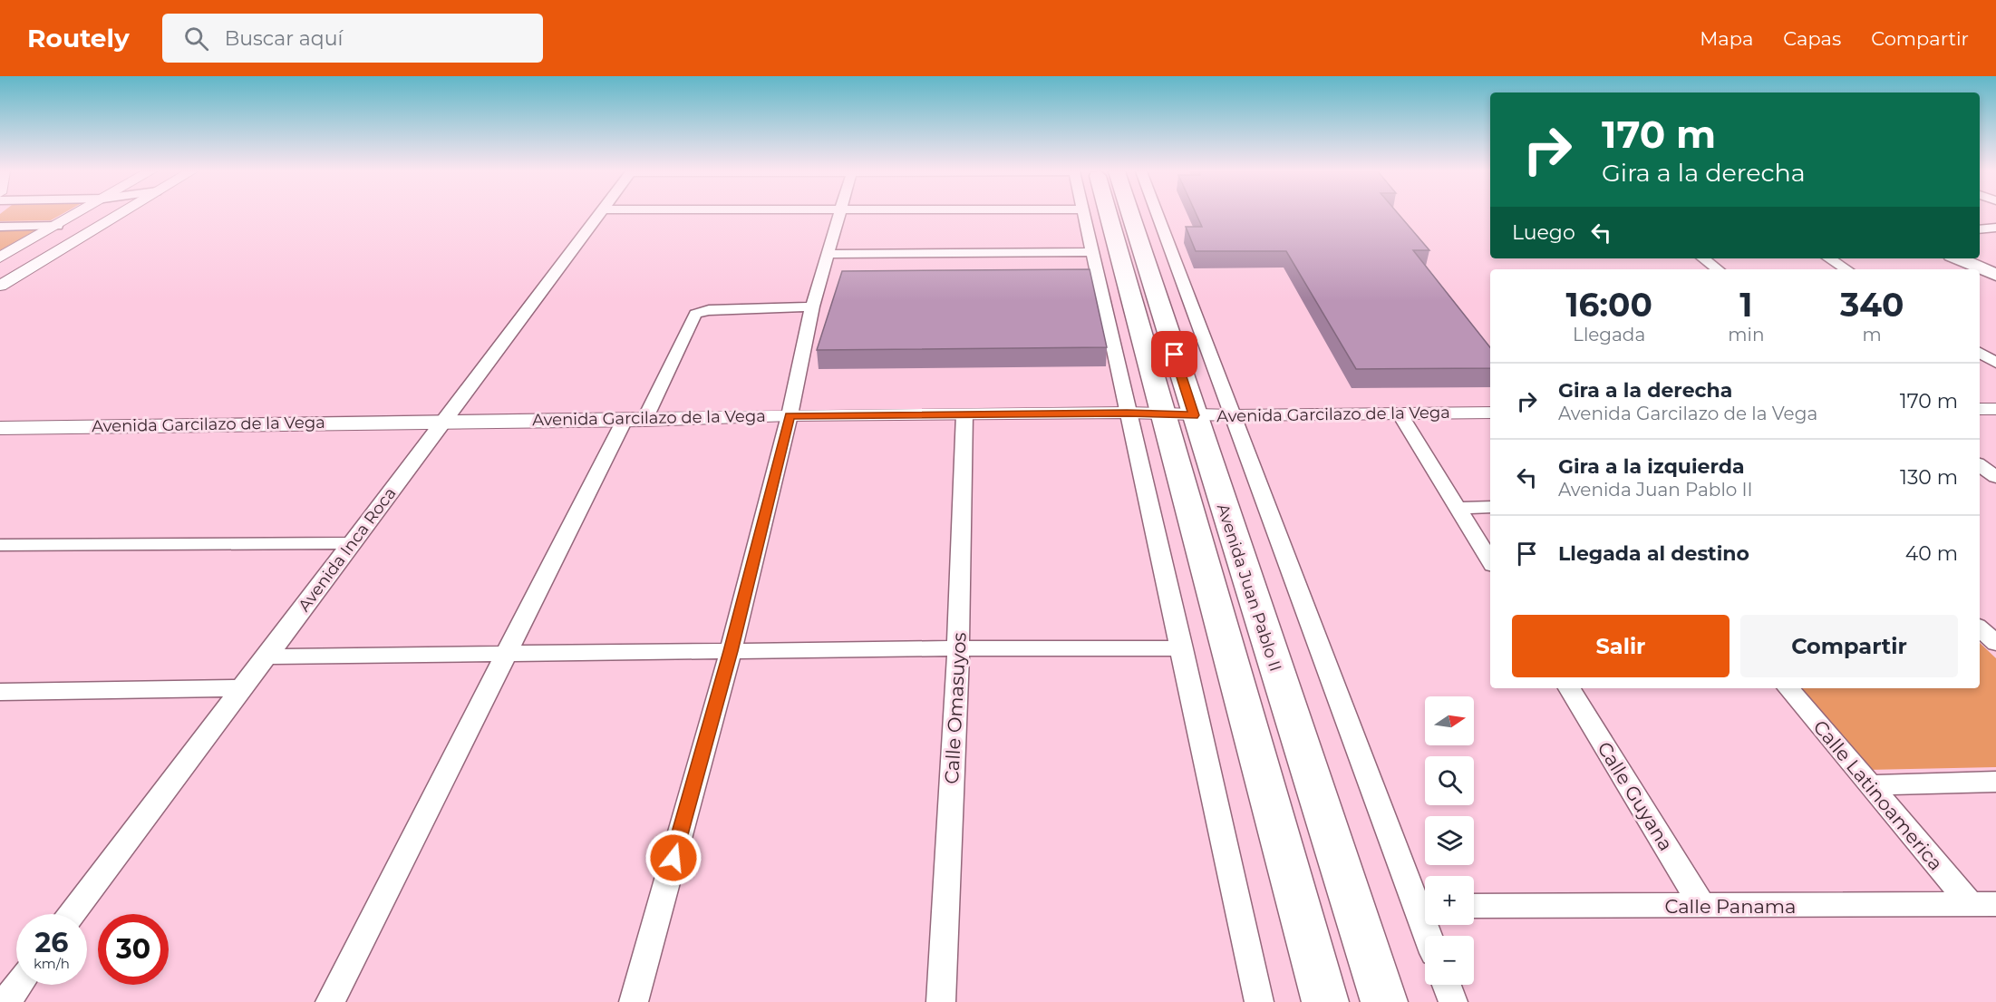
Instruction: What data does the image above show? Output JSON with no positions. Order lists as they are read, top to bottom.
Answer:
{
  "streets": {
    "highway": ["Avenida Juan Pablo II"],
    "street": [
      "Avenida Garcilazo de la Vega",
      "Avenida Inca Roca",
      "Calle Omasuyos",
      "Calle Latinoamerica",
      "Calle Guyana",
      "Calle Panama"
    ]
  },
  "crossings": [
    ["Avenida Garcilazo de la Vega", "Avenida Inca Roca"],
    ["Avenida Garcilazo de la Vega", "Avenida Juan Pablo II"],
    ["Avenida Garcilazo de la Vega", "Calle Omasuyos"],
    ["Calle Latinoamerica", "Calle Panama"],
    ["Calle Guyana", "Calle Panama"]
  ],
  "north": "right",
  "page": {
    "header": "Routely",
    "search": "Buscar aquí",
    "nav": ["Mapa", "Capas", "Compartir"],
    "turn": ["170 m", "Gira a la derecha"],
    "then": "Luego",
    "eta": [
      "16:00",
      "Llegada",
      "1",
      "min",
      "340",
      "m"
    ],
    "list": [
      {
        "name": "Gira a la derecha",
        "note": "Avenida Garcilazo de la Vega",
        "value": "170 m"
      },
      {
        "name": "Gira a la izquierda",
        "note": "Avenida Juan Pablo II",
        "value": "130 m"
      },
      {
        "name": "Llegada al destino",
        "value": "40 m"
      }
    ],
    "buttons": ["Salir", "Compartir"],
    "map_buttons": ["+", "−"],
    "speed": "26 km/h",
    "limit": "30"
  }
}
